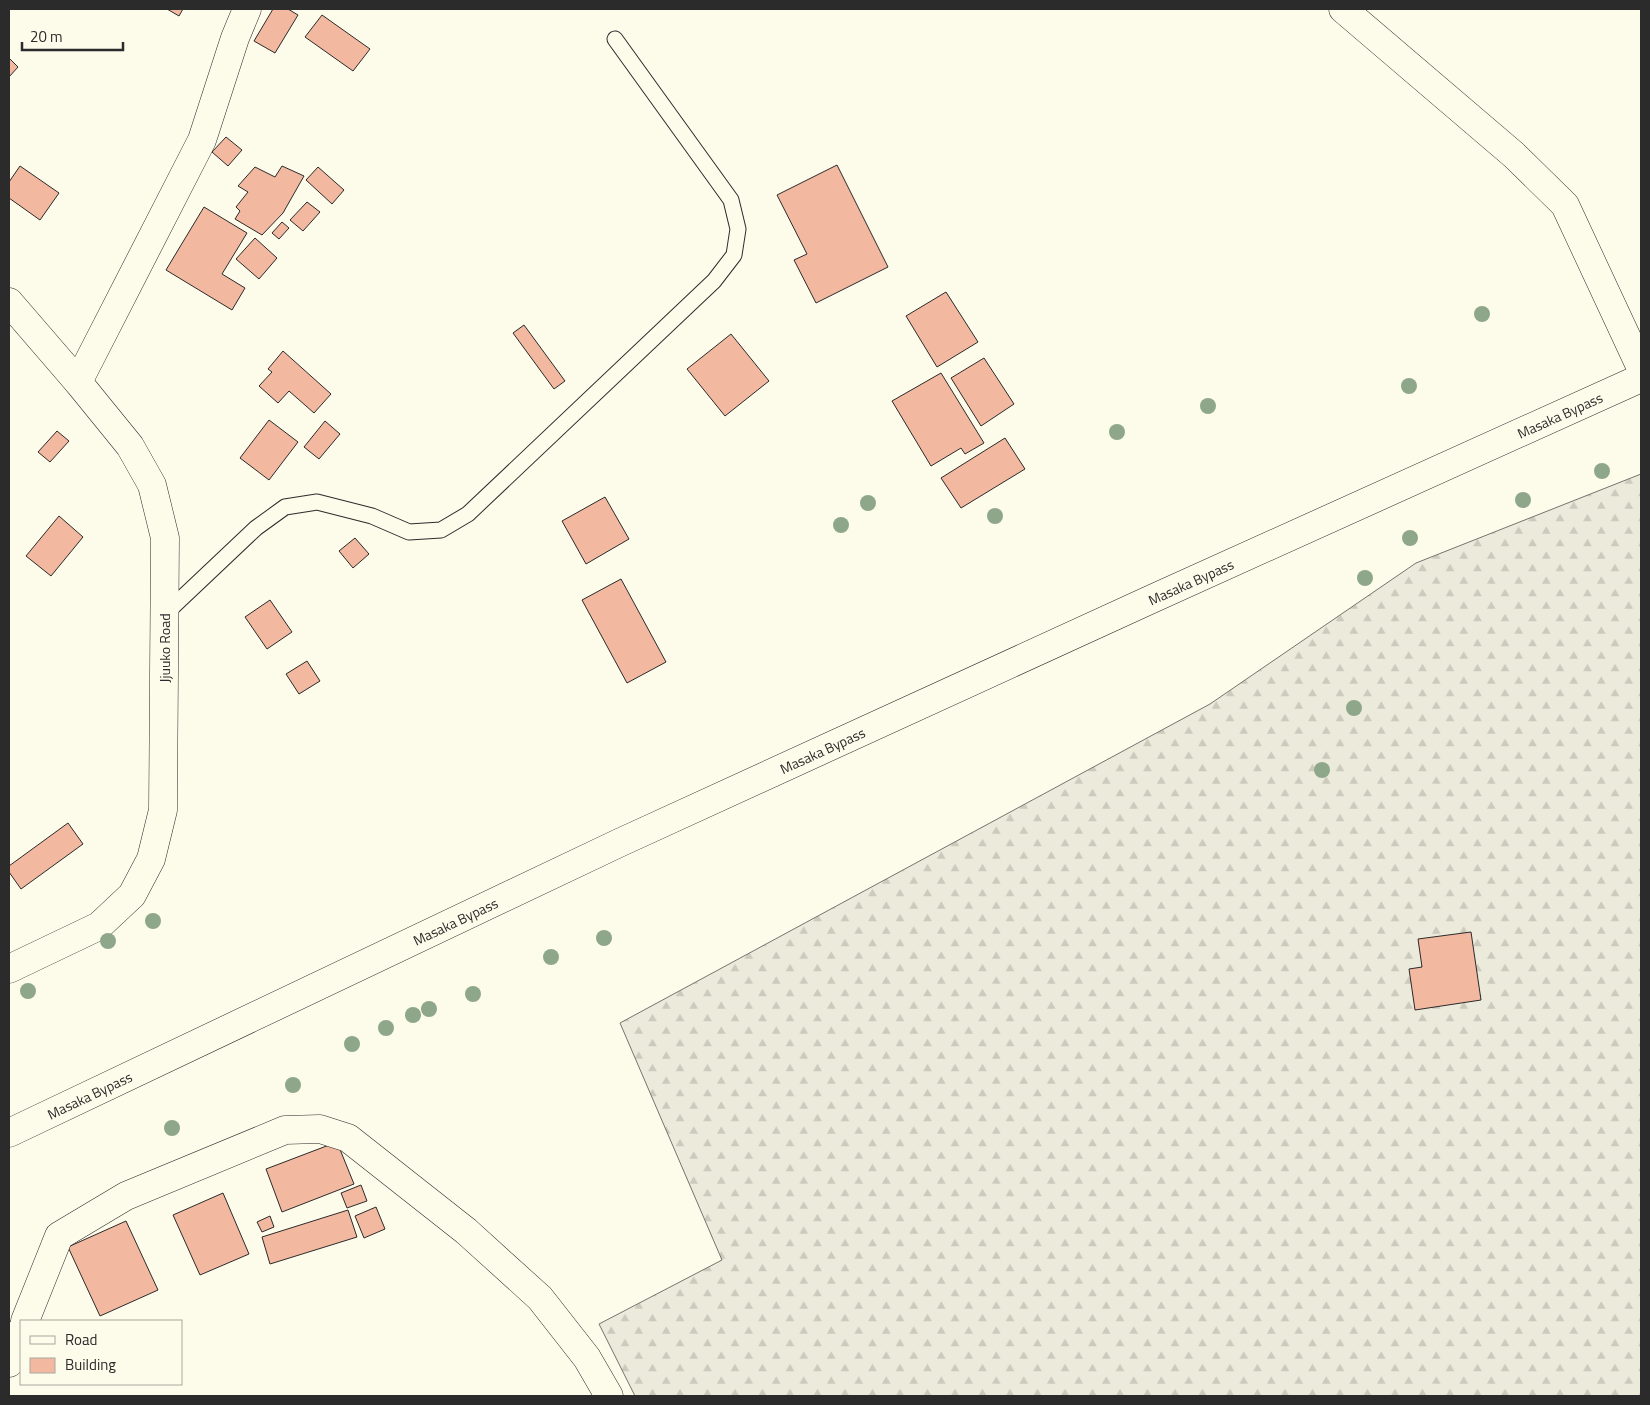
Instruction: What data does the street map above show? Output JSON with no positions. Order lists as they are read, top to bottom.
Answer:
{
  "streets": {
    "main road": ["Masaka Bypass", "Jjuuko Road"]
  },
  "legend": ["Road", "Building"],
  "scale_bar": "20 m"
}
